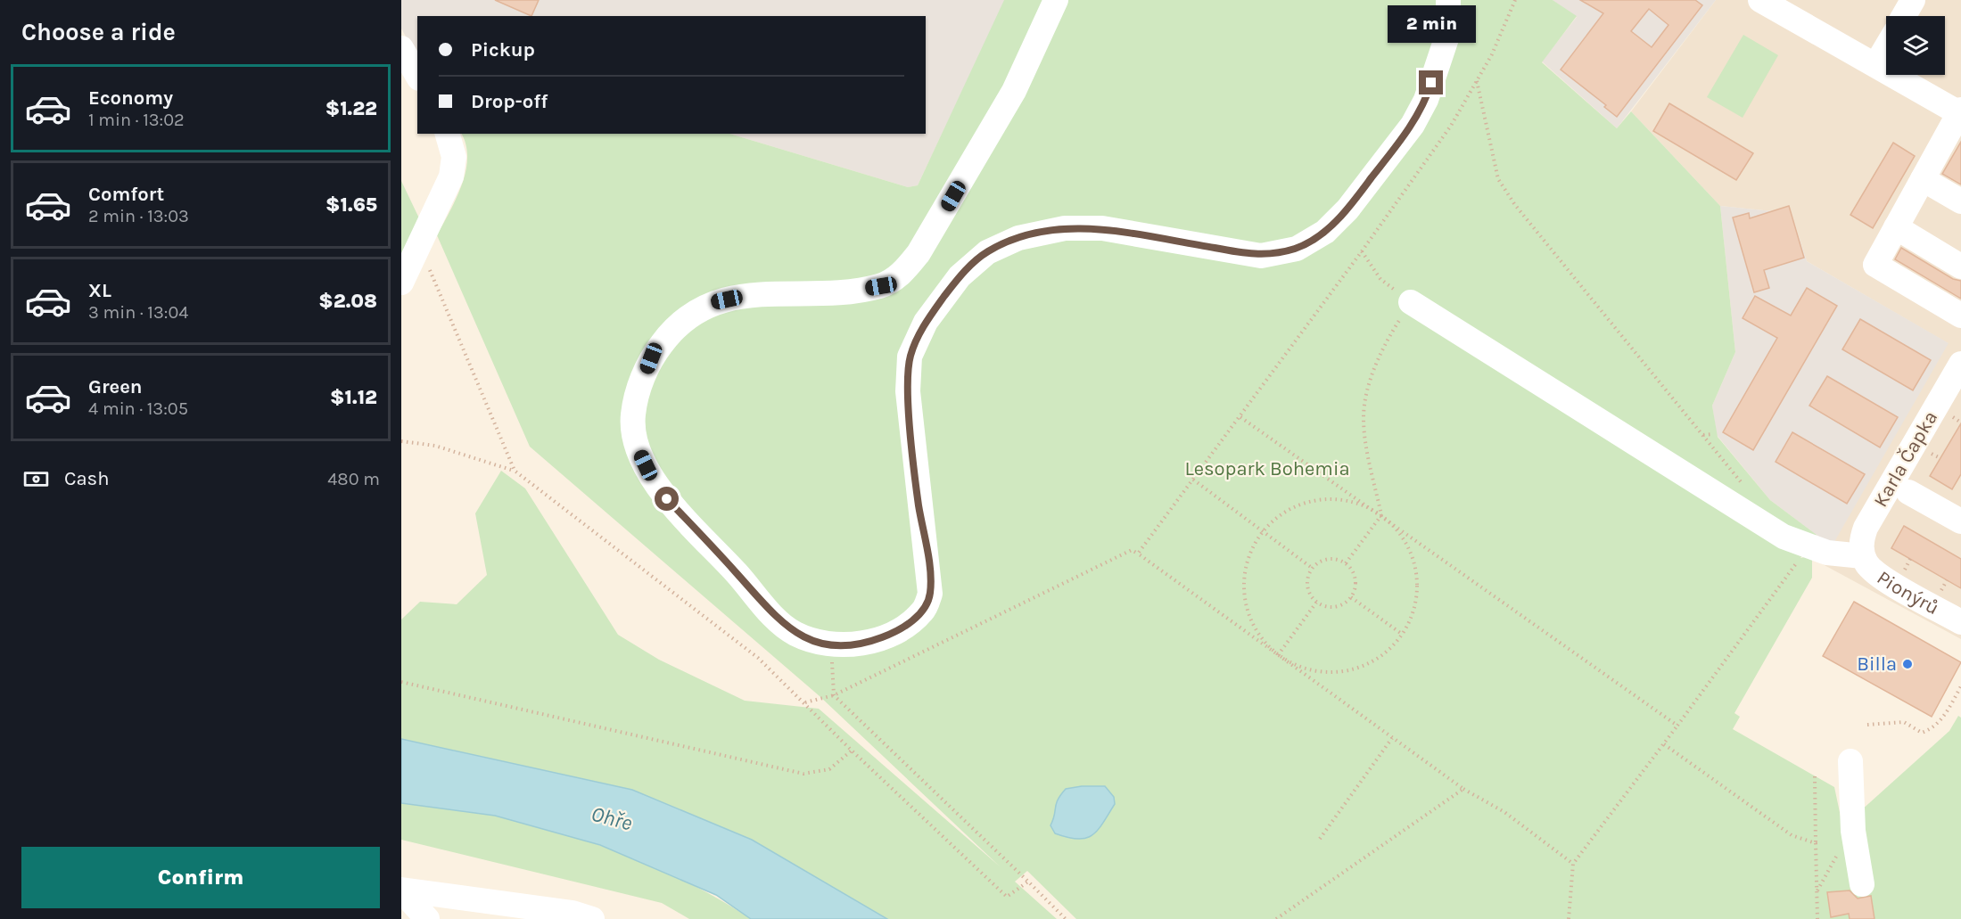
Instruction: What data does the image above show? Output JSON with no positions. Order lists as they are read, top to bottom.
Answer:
{
  "streets": {
    "street": ["Karla Čapka", "Pionýrů"]
  },
  "crossings": [
    ["Karla Čapka", "Pionýrů"]
  ],
  "water": ["Ohře"],
  "parks": ["Lesopark Bohemia"],
  "places": ["Billa"],
  "page": {
    "heading": "Choose a ride",
    "bubble": "2 min",
    "banner": ["Pickup", "Drop-off"],
    "list": [
      {
        "name": "Economy",
        "note": "1 min · 13:02",
        "value": "$1.22"
      },
      {
        "name": "Comfort",
        "note": "2 min · 13:03",
        "value": "$1.65"
      },
      {
        "name": "XL",
        "note": "3 min · 13:04",
        "value": "$2.08"
      },
      {
        "name": "Green",
        "note": "4 min · 13:05",
        "value": "$1.12"
      }
    ],
    "pay": ["Cash", "480 m"],
    "buttons": "Confirm"
  }
}
